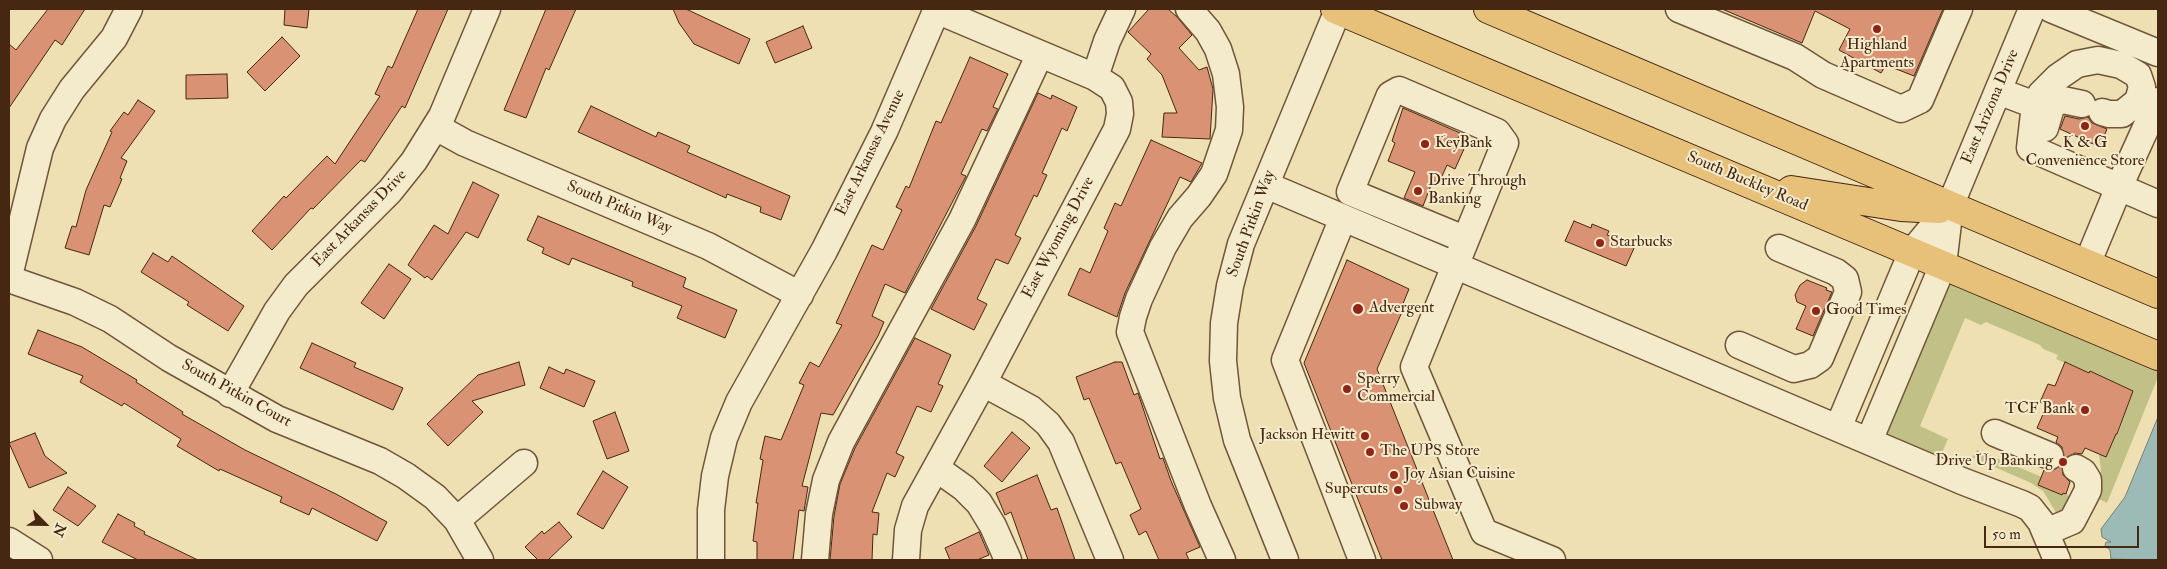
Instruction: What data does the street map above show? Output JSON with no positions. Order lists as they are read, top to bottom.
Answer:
{
  "streets": {
    "main road": ["South Buckley Road"],
    "street": [
      "East Arizona Drive",
      "East Arkansas Avenue",
      "South Pitkin Way",
      "East Arkansas Drive",
      "East Wyoming Drive",
      "South Pitkin Court"
    ]
  },
  "crossings": [
    ["East Arizona Drive", "South Buckley Road"],
    ["East Arkansas Avenue", "South Pitkin Way"],
    ["East Arkansas Avenue", "East Wyoming Drive"],
    ["South Buckley Road", "South Pitkin Way"],
    ["South Pitkin Way", "East Arkansas Drive"],
    ["East Arkansas Drive", "South Pitkin Court"]
  ],
  "places": [
    "Highland Apartments",
    "K & G Convenience Store",
    "KeyBank",
    "Drive Through Banking",
    "Starbucks",
    "Advergent",
    "Good Times",
    "Sperry Commercial",
    "TCF Bank",
    "Jackson Hewitt",
    "The UPS Store",
    "Drive Up Banking",
    "Joy Asian Cuisine",
    "Supercuts",
    "Subway"
  ],
  "scale_bar": "50 m",
  "north": "bottom right"
}
